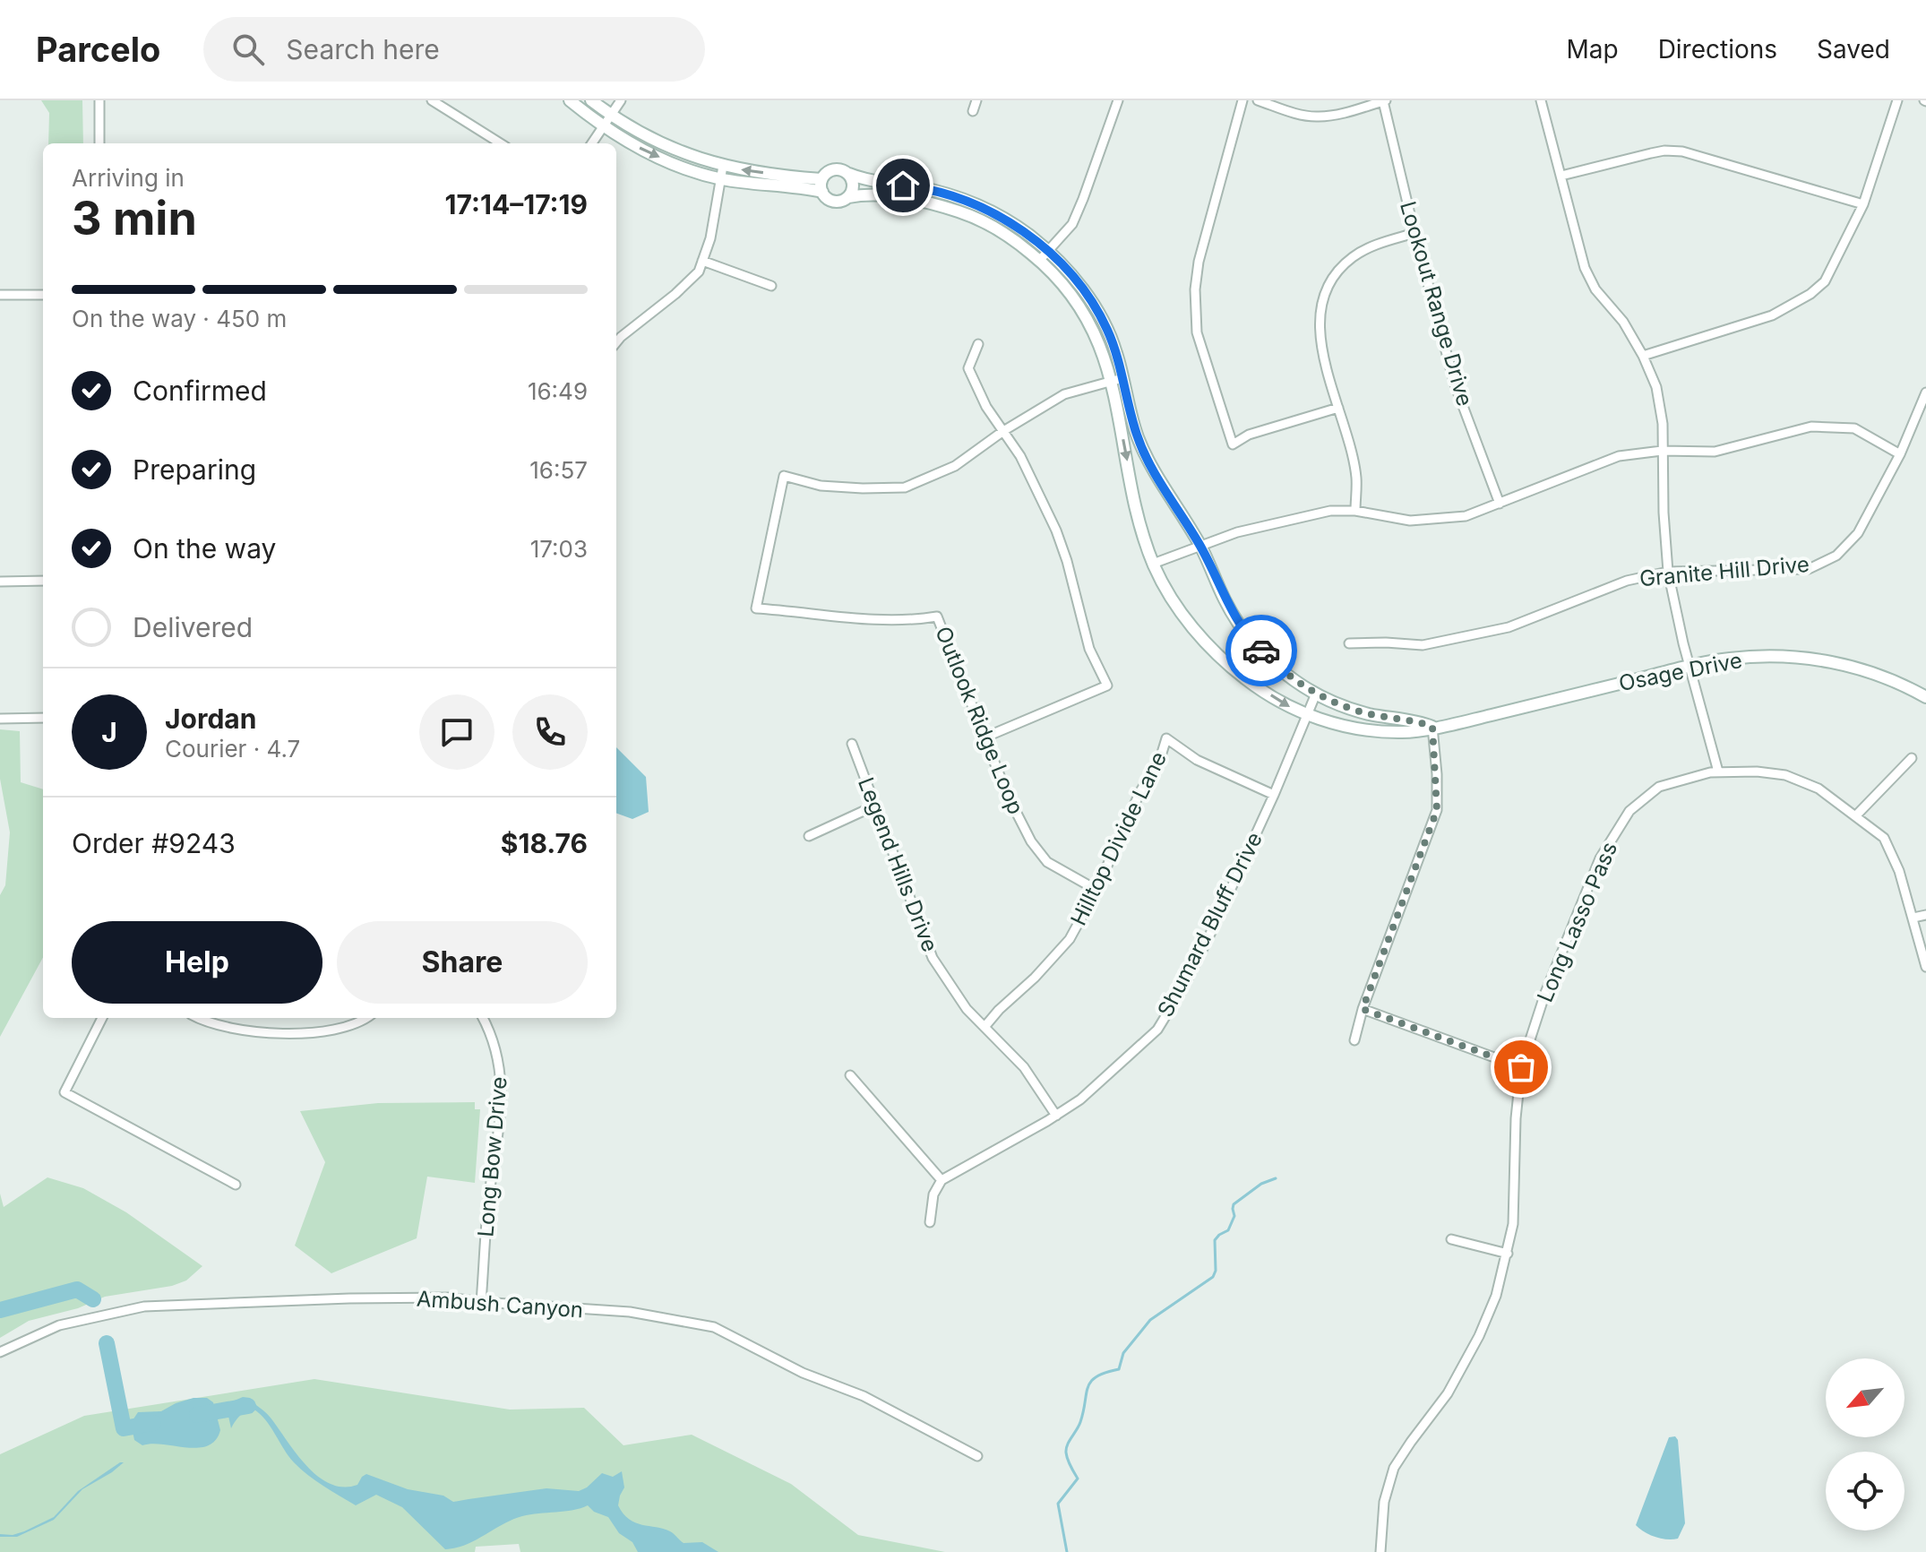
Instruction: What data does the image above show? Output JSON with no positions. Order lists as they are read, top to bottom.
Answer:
{
  "streets": {
    "street": [
      "Lookout Range Drive",
      "Granite Hill Drive",
      "Osage Drive",
      "Outlook Ridge Loop",
      "Hilltop Divide Lane",
      "Legend Hills Drive",
      "Long Lasso Pass",
      "Shumard Bluff Drive",
      "Long Bow Drive",
      "Ambush Canyon"
    ]
  },
  "crossings": [
    ["Osage Drive", "Shumard Bluff Drive"],
    ["Outlook Ridge Loop", "Hilltop Divide Lane"],
    ["Hilltop Divide Lane", "Legend Hills Drive"],
    ["Hilltop Divide Lane", "Shumard Bluff Drive"],
    ["Legend Hills Drive", "Shumard Bluff Drive"],
    ["Long Bow Drive", "Ambush Canyon"]
  ],
  "north": "bottom left",
  "page": {
    "header": "Parcelo",
    "search": "Search here",
    "nav": ["Map", "Directions", "Saved"],
    "heading": ["3 min", "Arriving in", "17:14–17:19"],
    "panel": [
      "Jordan",
      "Courier · 4.7",
      "Order #9243",
      "$18.76"
    ],
    "bar": "On the way · 450 m",
    "list": [
      ["Confirmed", "16:49"],
      ["Preparing", "16:57"],
      ["On the way", "17:03"],
      "Delivered"
    ],
    "round": "J",
    "buttons": ["Help", "Share"]
  }
}
